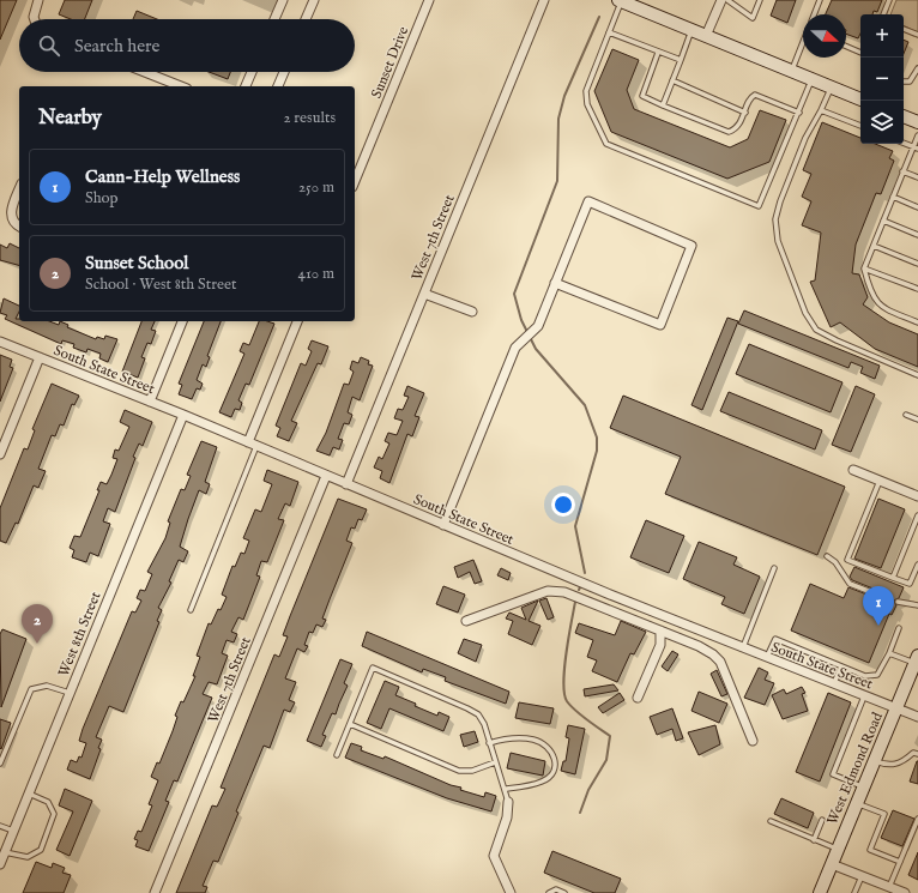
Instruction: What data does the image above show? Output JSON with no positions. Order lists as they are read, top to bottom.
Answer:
{
  "streets": {
    "main road": ["West Edmond Road"],
    "street": [
      "Sunset Drive",
      "West 7th Street",
      "South State Street",
      "West 8th Street"
    ]
  },
  "crossings": [
    ["West 7th Street", "South State Street"],
    ["South State Street", "West 8th Street"],
    ["South State Street", "West Edmond Road"]
  ],
  "north": "right",
  "page": {
    "map_buttons": ["+", "−"],
    "search": "Search here",
    "heading": ["Nearby", "2 results"],
    "list": [
      {
        "mark": "1",
        "name": "Cann-Help Wellness",
        "note": "Shop",
        "value": "250 m"
      },
      {
        "mark": "2",
        "name": "Sunset School",
        "note": "School · West 8th Street",
        "value": "410 m"
      }
    ],
    "pins": ["1", "2"]
  }
}
